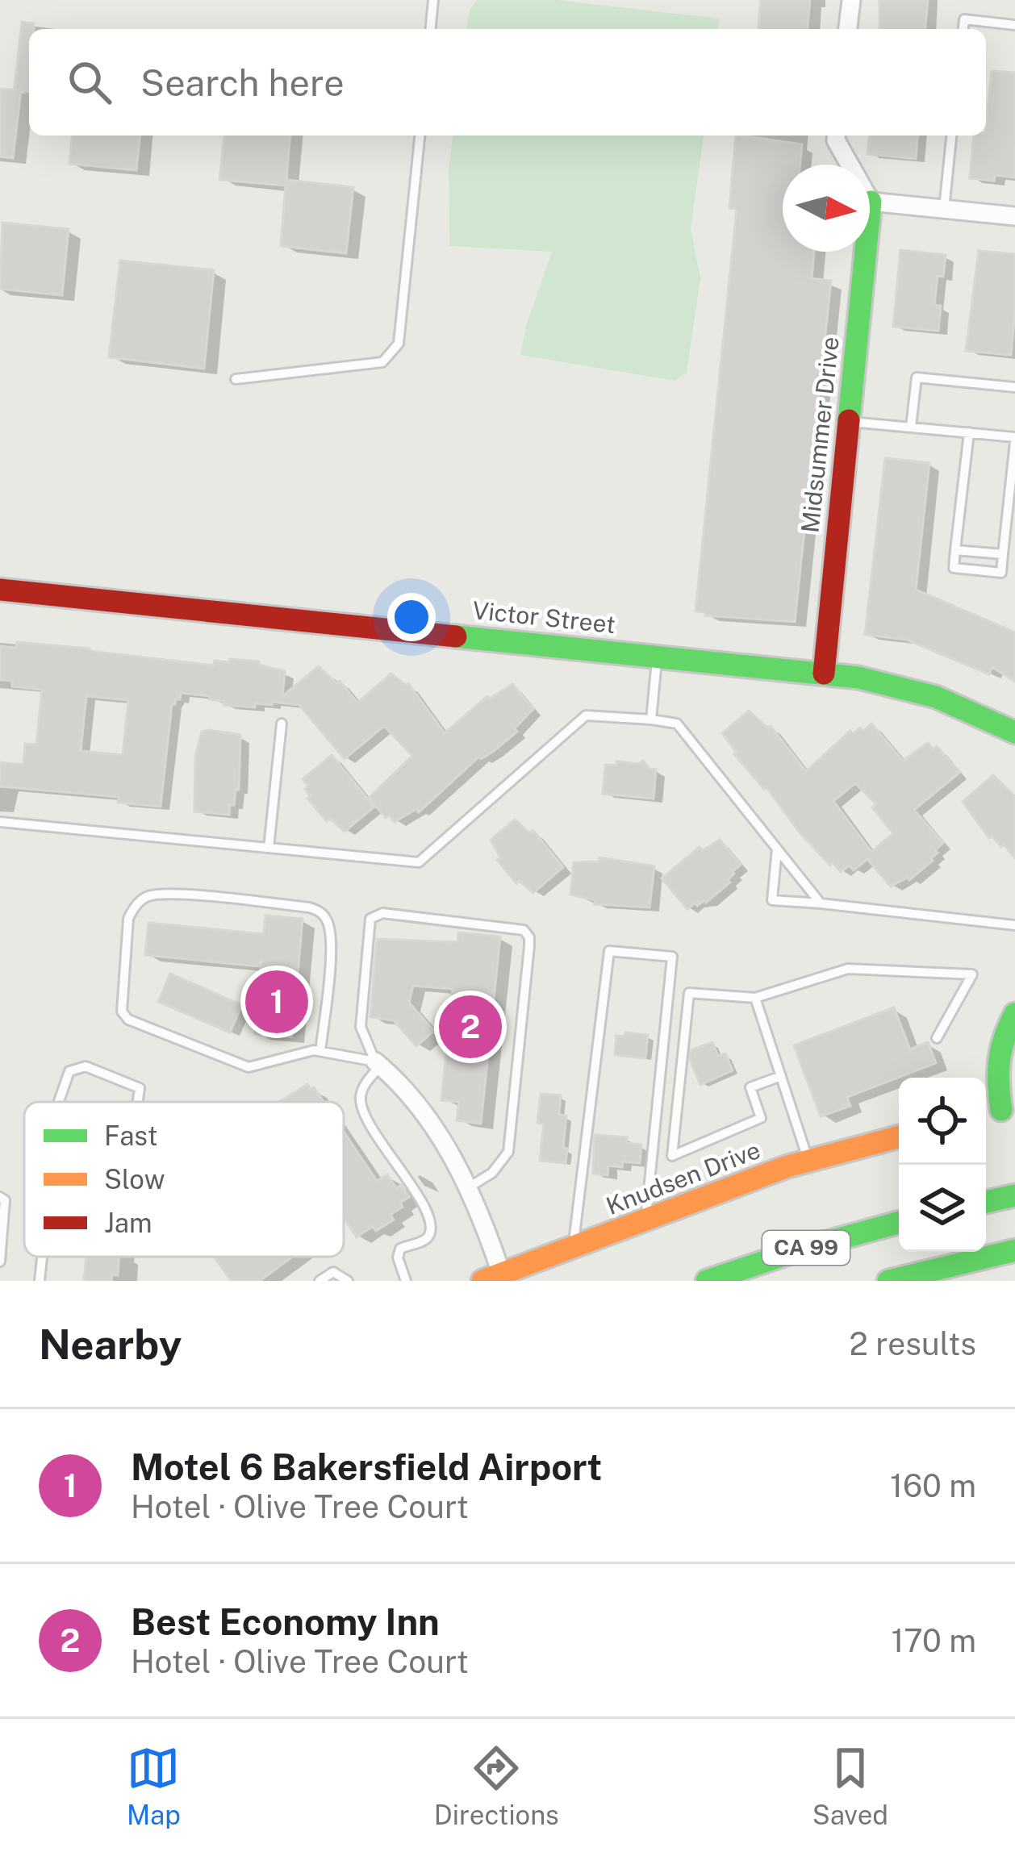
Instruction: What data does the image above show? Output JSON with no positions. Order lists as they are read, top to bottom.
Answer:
{
  "streets": {
    "main road": [
      "Midsummer Drive",
      "Victor Street",
      "Knudsen Drive",
      "CA 99"
    ]
  },
  "crossings": [
    ["Midsummer Drive", "Victor Street"]
  ],
  "legend": ["Fast", "Slow", "Jam"],
  "north": "right",
  "page": {
    "search": "Search here",
    "pins": ["1", "2"],
    "heading": ["Nearby", "2 results"],
    "list": [
      {
        "mark": "1",
        "name": "Motel 6 Bakersfield Airport",
        "note": "Hotel · Olive Tree Court",
        "value": "160 m"
      },
      {
        "mark": "2",
        "name": "Best Economy Inn",
        "note": "Hotel · Olive Tree Court",
        "value": "170 m"
      }
    ],
    "nav": ["Map", "Directions", "Saved"]
  }
}
